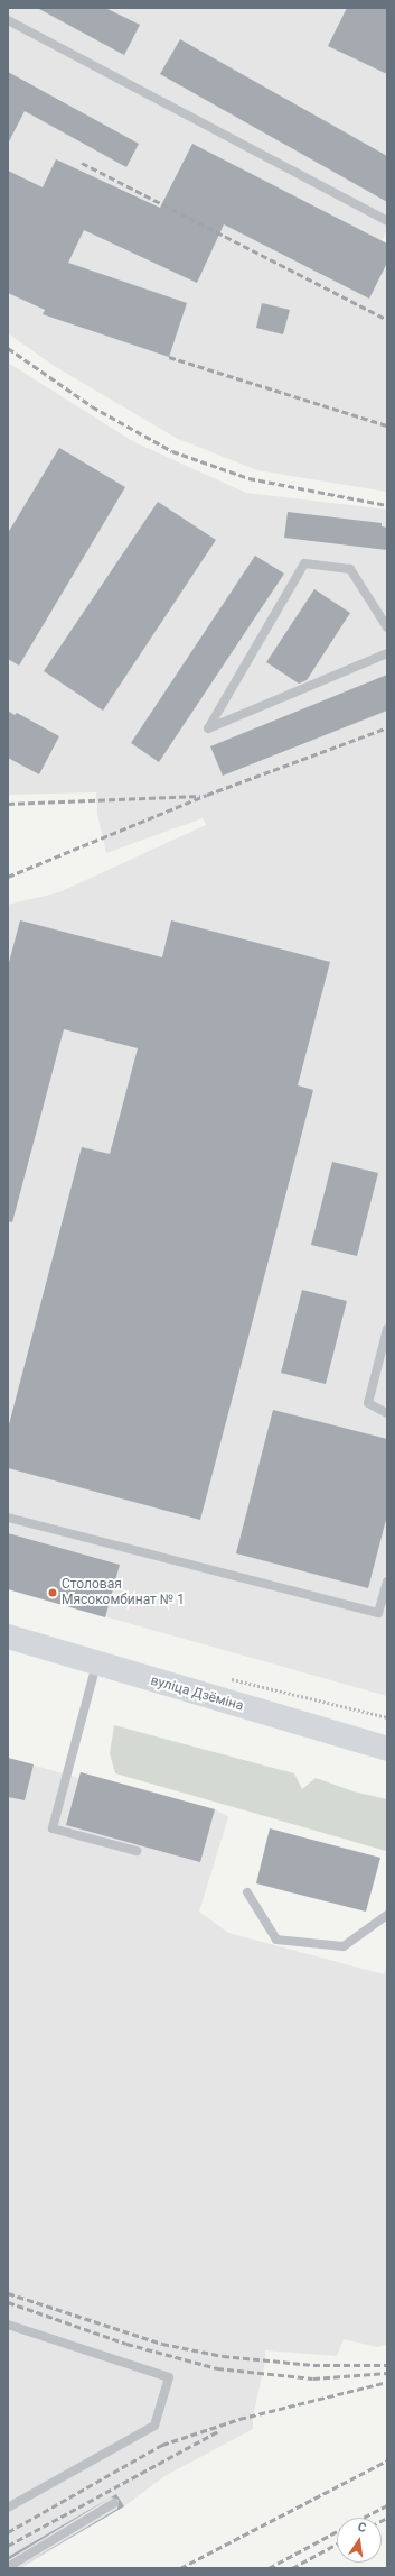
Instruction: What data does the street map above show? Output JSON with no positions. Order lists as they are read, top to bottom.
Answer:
{
  "streets": {
    "main road": ["вуліца Дзёміна"]
  },
  "places": ["Столовая Мясокомбинат № 1"],
  "north": "top"
}
